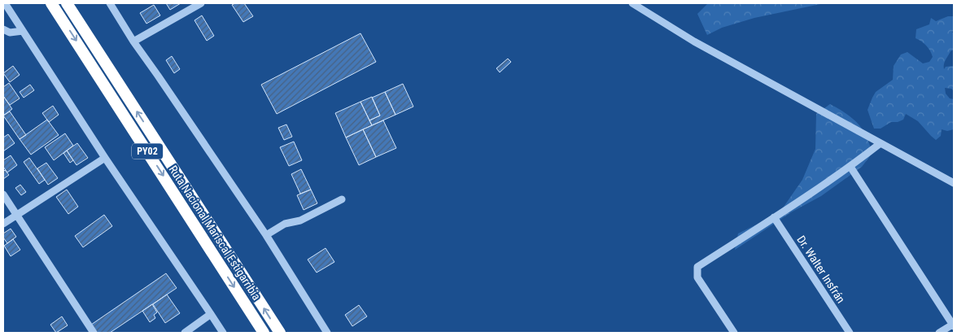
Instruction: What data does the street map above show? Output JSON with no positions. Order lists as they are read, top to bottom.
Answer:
{
  "streets": {
    "highway": ["PY02", "Ruta Nacional Mariscal Estigarribia"],
    "street": ["Dr. Walter Insfrán"]
  }
}
